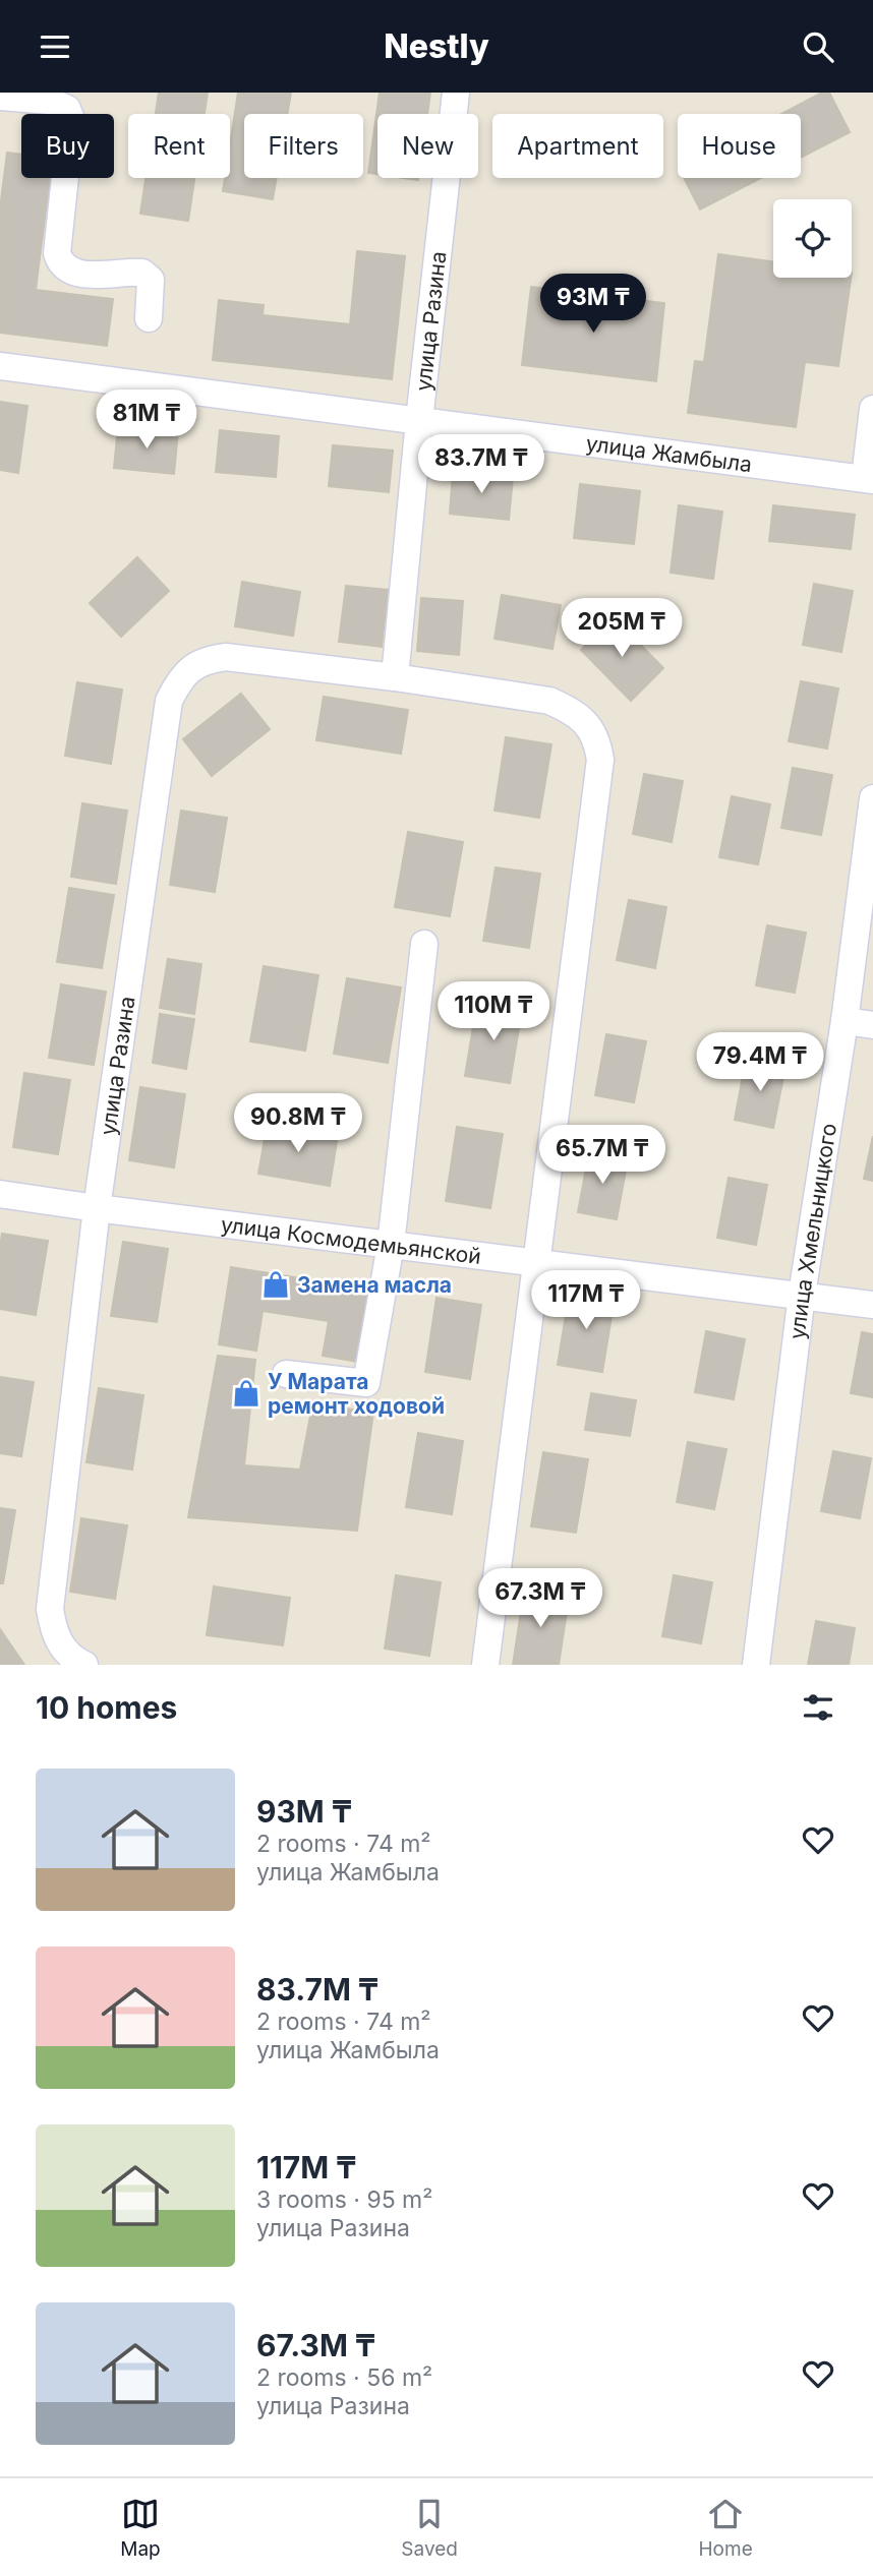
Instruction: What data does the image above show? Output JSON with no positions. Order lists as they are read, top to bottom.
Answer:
{
  "streets": {
    "street": [
      "улица Разина",
      "улица Жамбыла",
      "улица Хмельницкого",
      "улица Космодемьянской"
    ]
  },
  "crossings": [
    ["улица Разина", "улица Жамбыла"],
    ["улица Разина", "улица Космодемьянской"],
    ["улица Хмельницкого", "улица Космодемьянской"]
  ],
  "places": {
    "shop": ["Замена масла", "У Марата ремонт ходовой"]
  },
  "page": {
    "header": "Nestly",
    "chip": [
      "Buy",
      "Rent",
      "Filters",
      "New",
      "Apartment",
      "House"
    ],
    "price": [
      "93M ₸",
      "81M ₸",
      "83.7M ₸",
      "205M ₸",
      "110M ₸",
      "79.4M ₸",
      "90.8M ₸",
      "65.7M ₸",
      "117M ₸",
      "67.3M ₸"
    ],
    "heading": "10 homes",
    "list": [
      {
        "name": "93M ₸",
        "note": "2 rooms · 74 m² · улица Жамбыла"
      },
      {
        "name": "83.7M ₸",
        "note": "2 rooms · 74 m² · улица Жамбыла"
      },
      {
        "name": "117M ₸",
        "note": "3 rooms · 95 m² · улица Разина"
      },
      {
        "name": "67.3M ₸",
        "note": "2 rooms · 56 m² · улица Разина"
      }
    ],
    "tabs": ["Map", "Saved", "Home"]
  }
}
